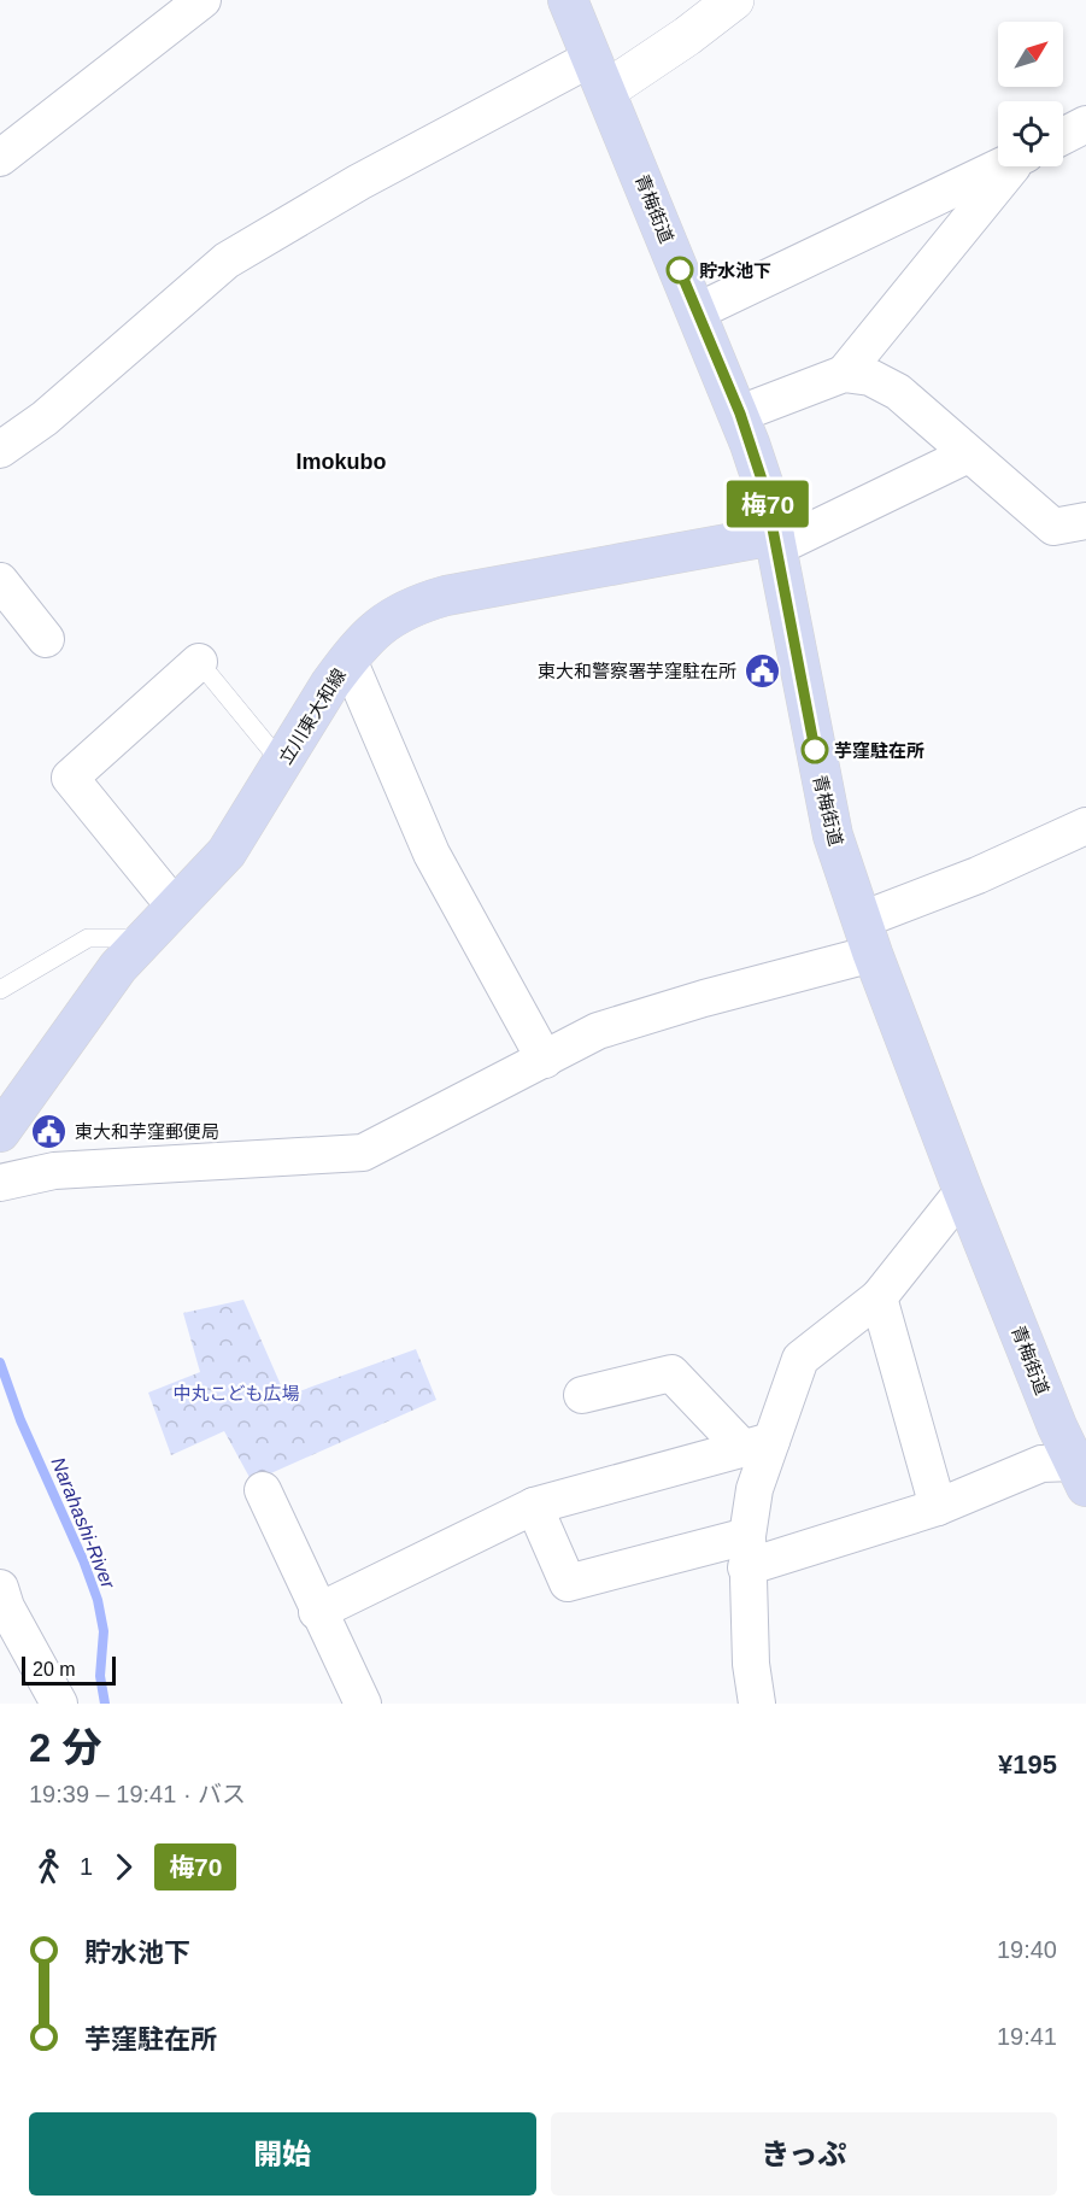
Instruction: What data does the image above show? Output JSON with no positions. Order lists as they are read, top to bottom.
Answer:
{
  "streets": {
    "main road": ["青梅街道", "立川東大和線"]
  },
  "crossings": [
    ["青梅街道", "立川東大和線"]
  ],
  "districts": ["Imokubo"],
  "water": ["Narahashi-River"],
  "parks": ["中丸こども広場"],
  "places": {
    "other": ["貯水池下", "芋窪駐在所"],
    "public building": ["東大和警察署芋窪駐在所", "東大和芋窪郵便局"]
  },
  "lines": ["bus line 梅70"],
  "scale_bar": "20 m",
  "north": "top right",
  "page": {
    "on_map": "梅70",
    "scale": "20 m",
    "heading": ["2 分", "19:39 – 19:41 · バス", "¥195"],
    "legs": ["1", "梅70"],
    "list": [
      {
        "name": "貯水池下",
        "value": "19:40"
      },
      {
        "name": "芋窪駐在所",
        "value": "19:41"
      }
    ],
    "buttons": ["開始", "きっぷ"]
  }
}
